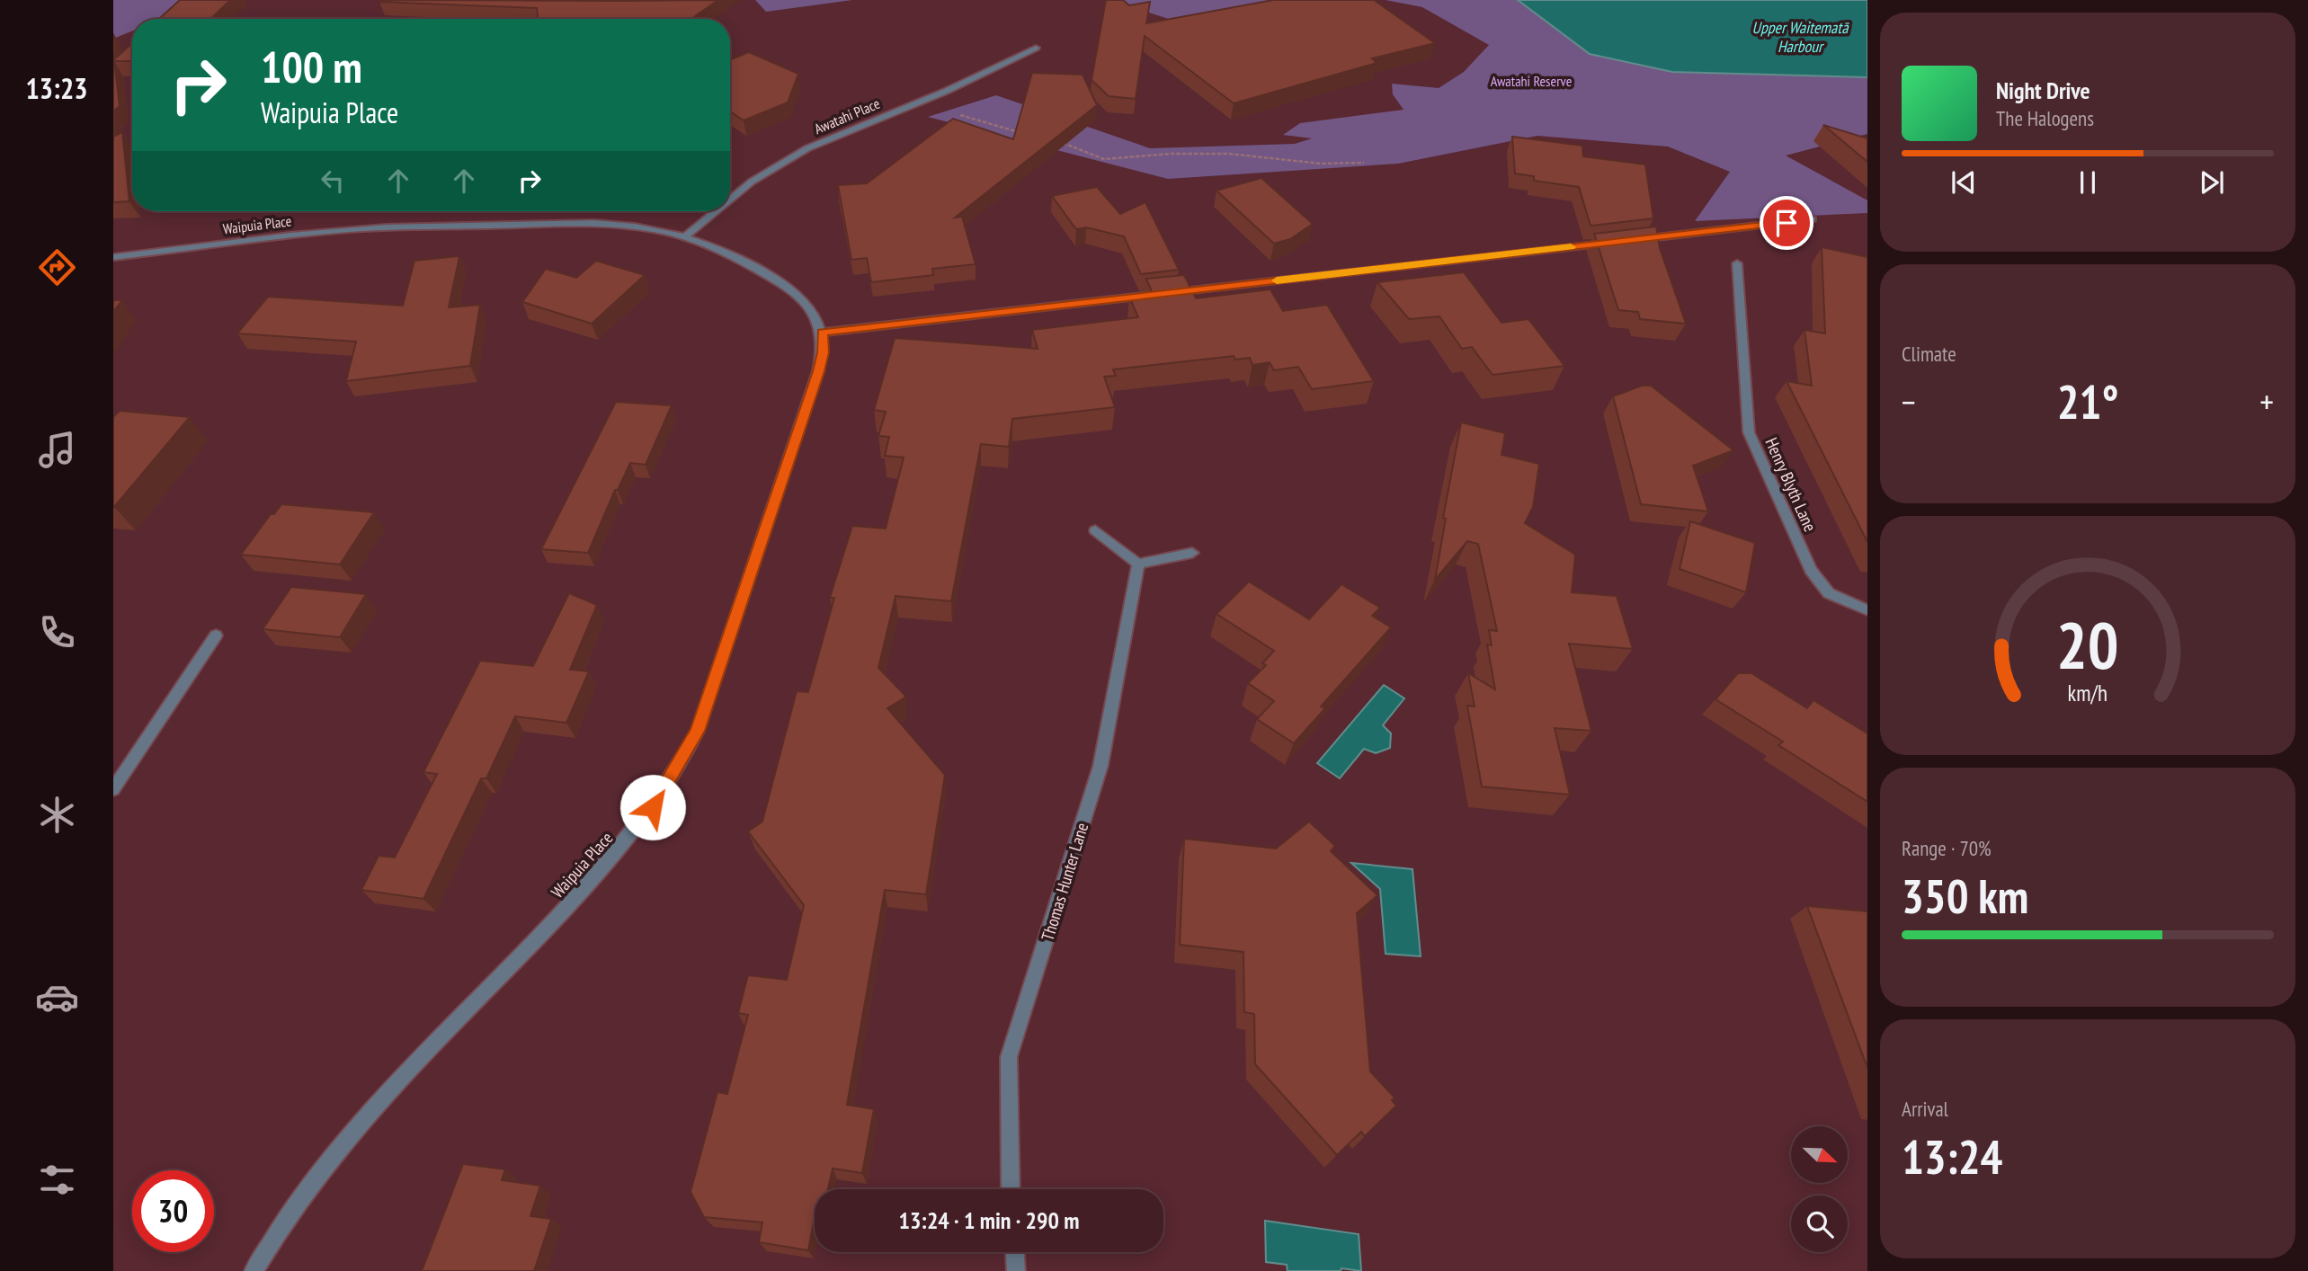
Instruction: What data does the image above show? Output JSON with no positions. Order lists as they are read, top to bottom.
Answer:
{
  "streets": {
    "street": [
      "Awatahi Place",
      "Waipuia Place",
      "Henry Blyth Lane",
      "Thomas Hunter Lane"
    ]
  },
  "crossings": [
    ["Awatahi Place", "Waipuia Place"]
  ],
  "water": ["Upper Waitematā Harbour"],
  "parks": ["Awatahi Reserve"],
  "north": "bottom right",
  "page": {
    "tabs": "13:23",
    "turn": ["100 m", "Waipuia Place"],
    "song": ["Night Drive", "The Halogens"],
    "tile": [
      "Climate",
      ["Range · 70%", "350 km"],
      ["Arrival", "13:24"]
    ],
    "heat": ["−", "21°", "+"],
    "limit": "30",
    "trip": "13:24 · 1 min · 290 m",
    "gauge": ["20", "km/h"]
  }
}
